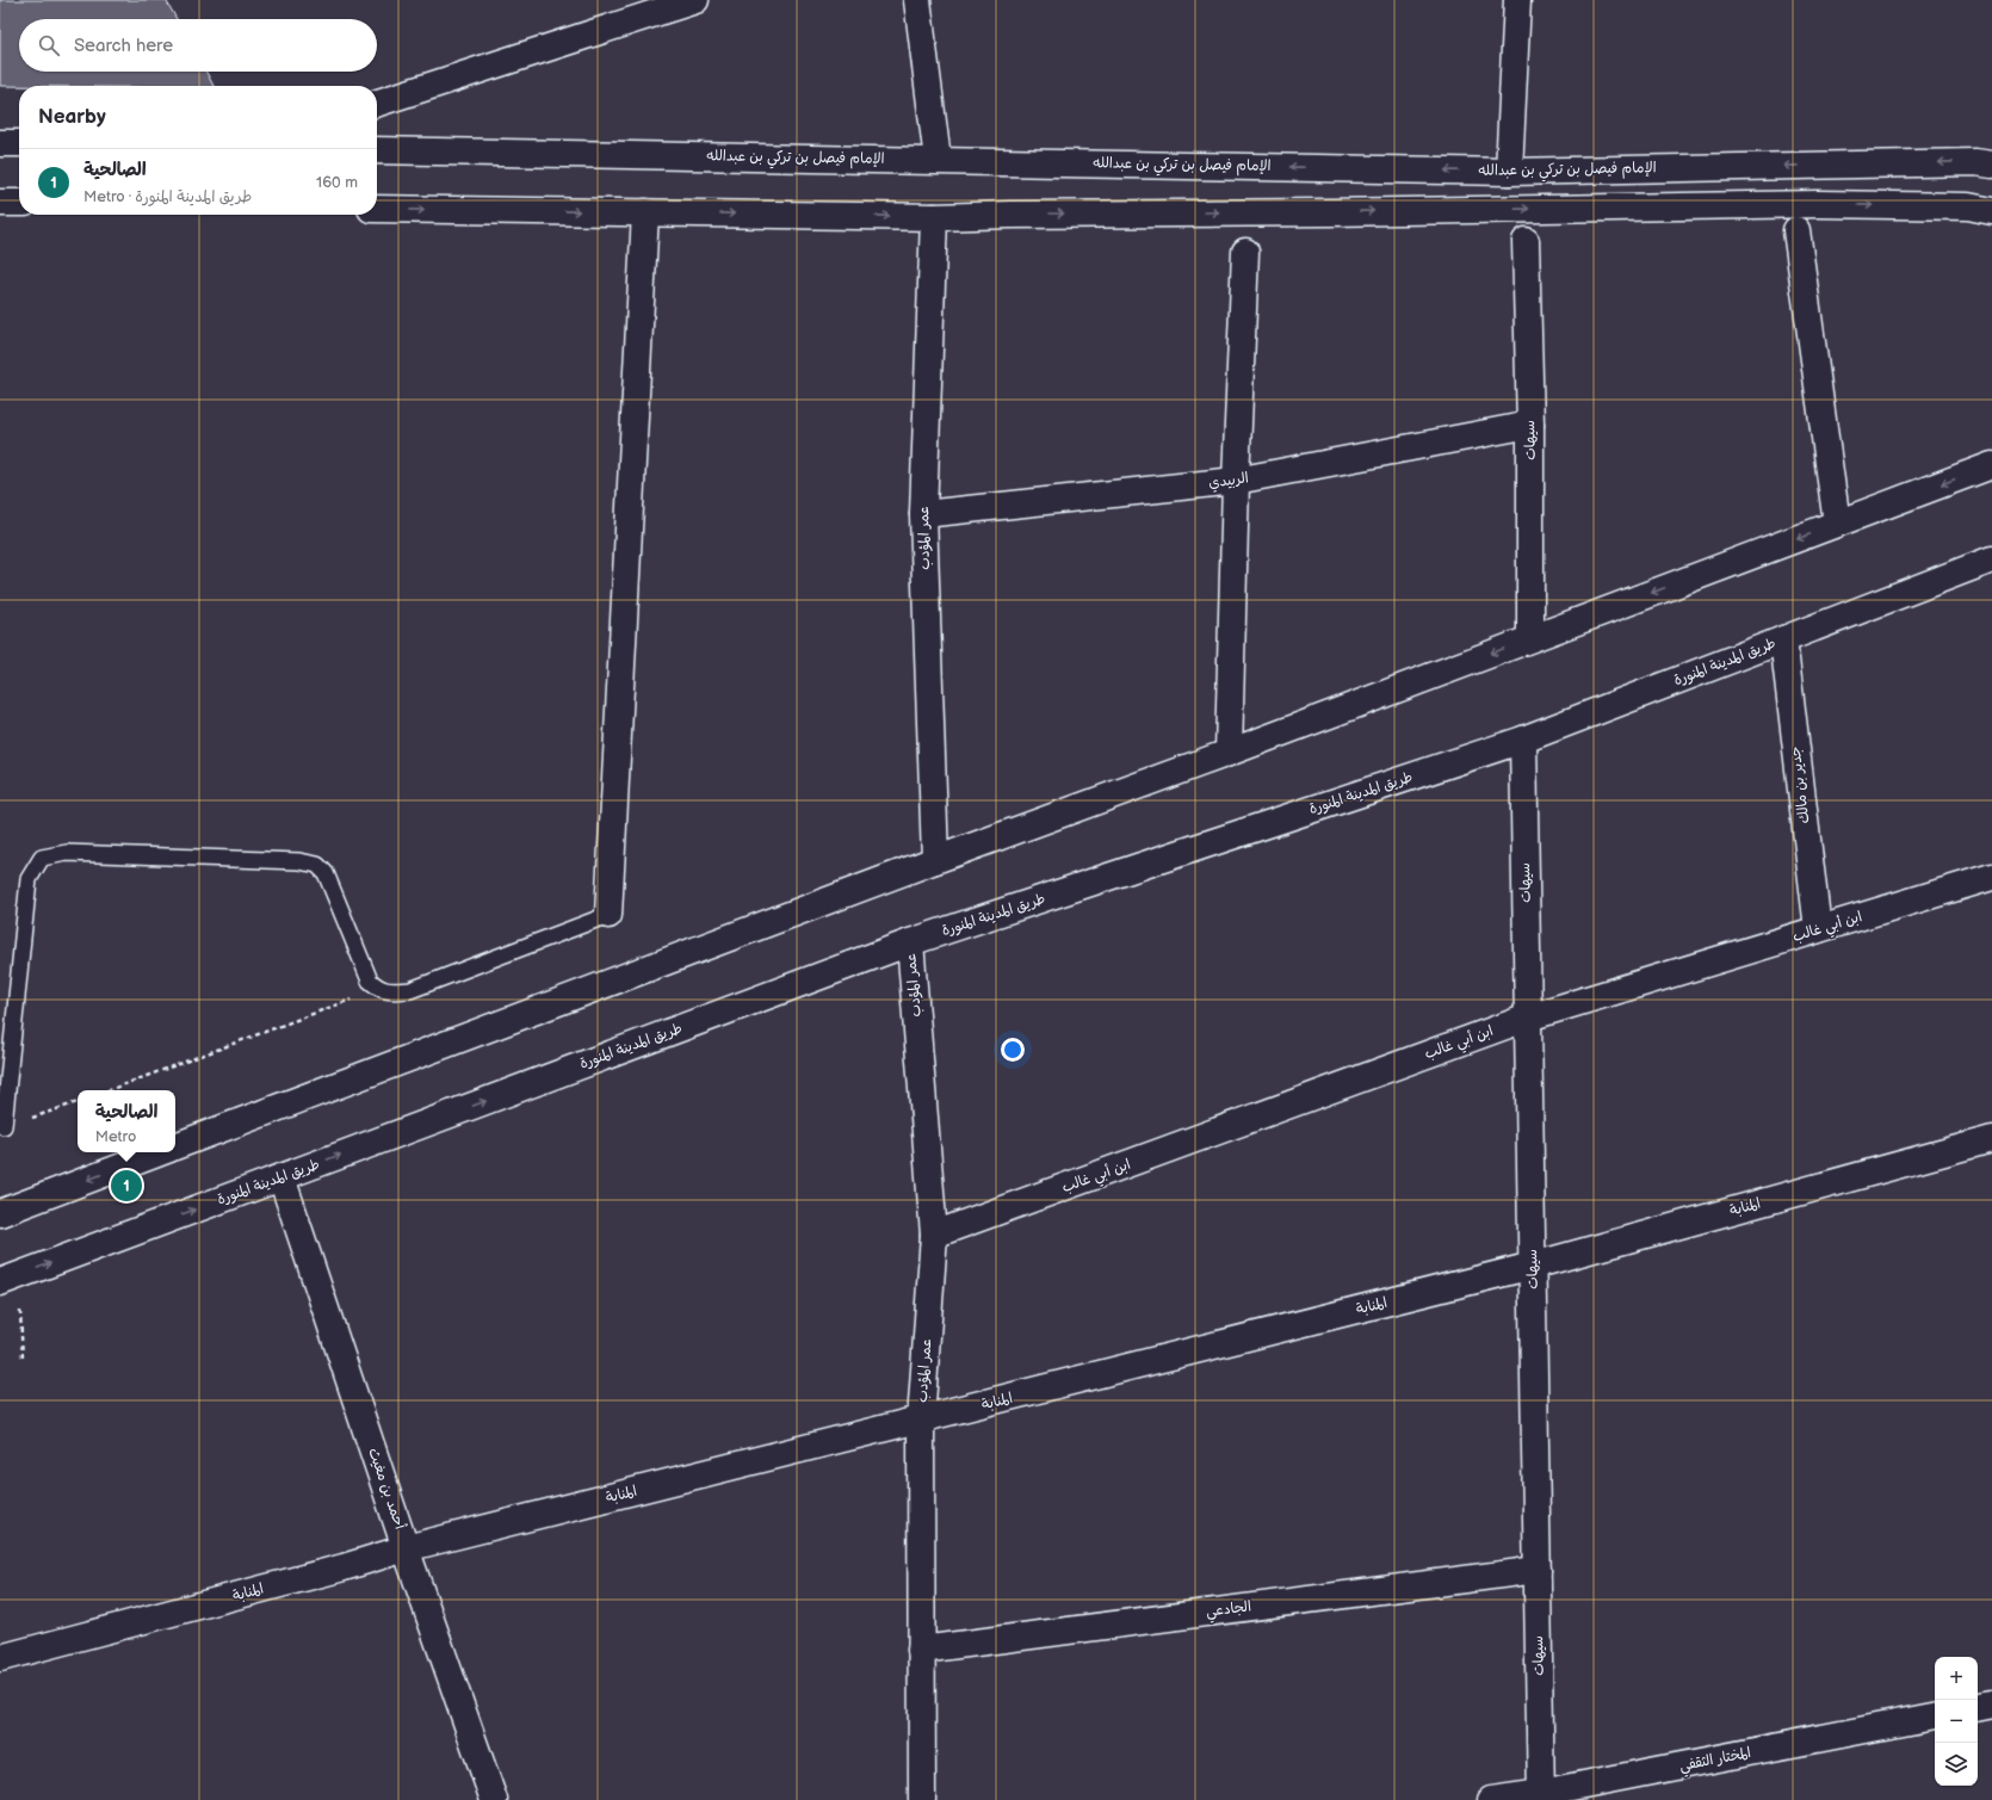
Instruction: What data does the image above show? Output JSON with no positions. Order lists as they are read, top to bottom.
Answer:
{
  "streets": {
    "street": [
      "الإمام فيصل بن تركي بن عبدالله",
      "سيهات",
      "الربيدي",
      "عمر المؤدب",
      "طريق المدينة المنورة",
      "جدير بن مالك",
      "ابن أبي غالب",
      "المنابة",
      "أحمد بن مغيث",
      "الجادعي",
      "المختار الثقفي"
    ]
  },
  "crossings": [
    ["سيهات", "الربيدي"],
    ["سيهات", "طريق المدينة المنورة"],
    ["سيهات", "ابن أبي غالب"],
    ["سيهات", "المنابة"],
    ["سيهات", "الجادعي"],
    ["سيهات", "المختار الثقفي"],
    ["الربيدي", "عمر المؤدب"],
    ["عمر المؤدب", "طريق المدينة المنورة"],
    ["عمر المؤدب", "ابن أبي غالب"],
    ["عمر المؤدب", "المنابة"],
    ["عمر المؤدب", "الجادعي"],
    ["طريق المدينة المنورة", "جدير بن مالك"],
    ["طريق المدينة المنورة", "أحمد بن مغيث"],
    ["جدير بن مالك", "ابن أبي غالب"],
    ["المنابة", "أحمد بن مغيث"]
  ],
  "page": {
    "search": "Search here",
    "heading": "Nearby",
    "list": [
      {
        "mark": "1",
        "name": "الصالحية",
        "note": "Metro · طريق المدينة المنورة",
        "value": "160 m"
      }
    ],
    "popup": ["الصالحية", "Metro"],
    "pins": "1",
    "map_buttons": ["+", "−"]
  }
}
